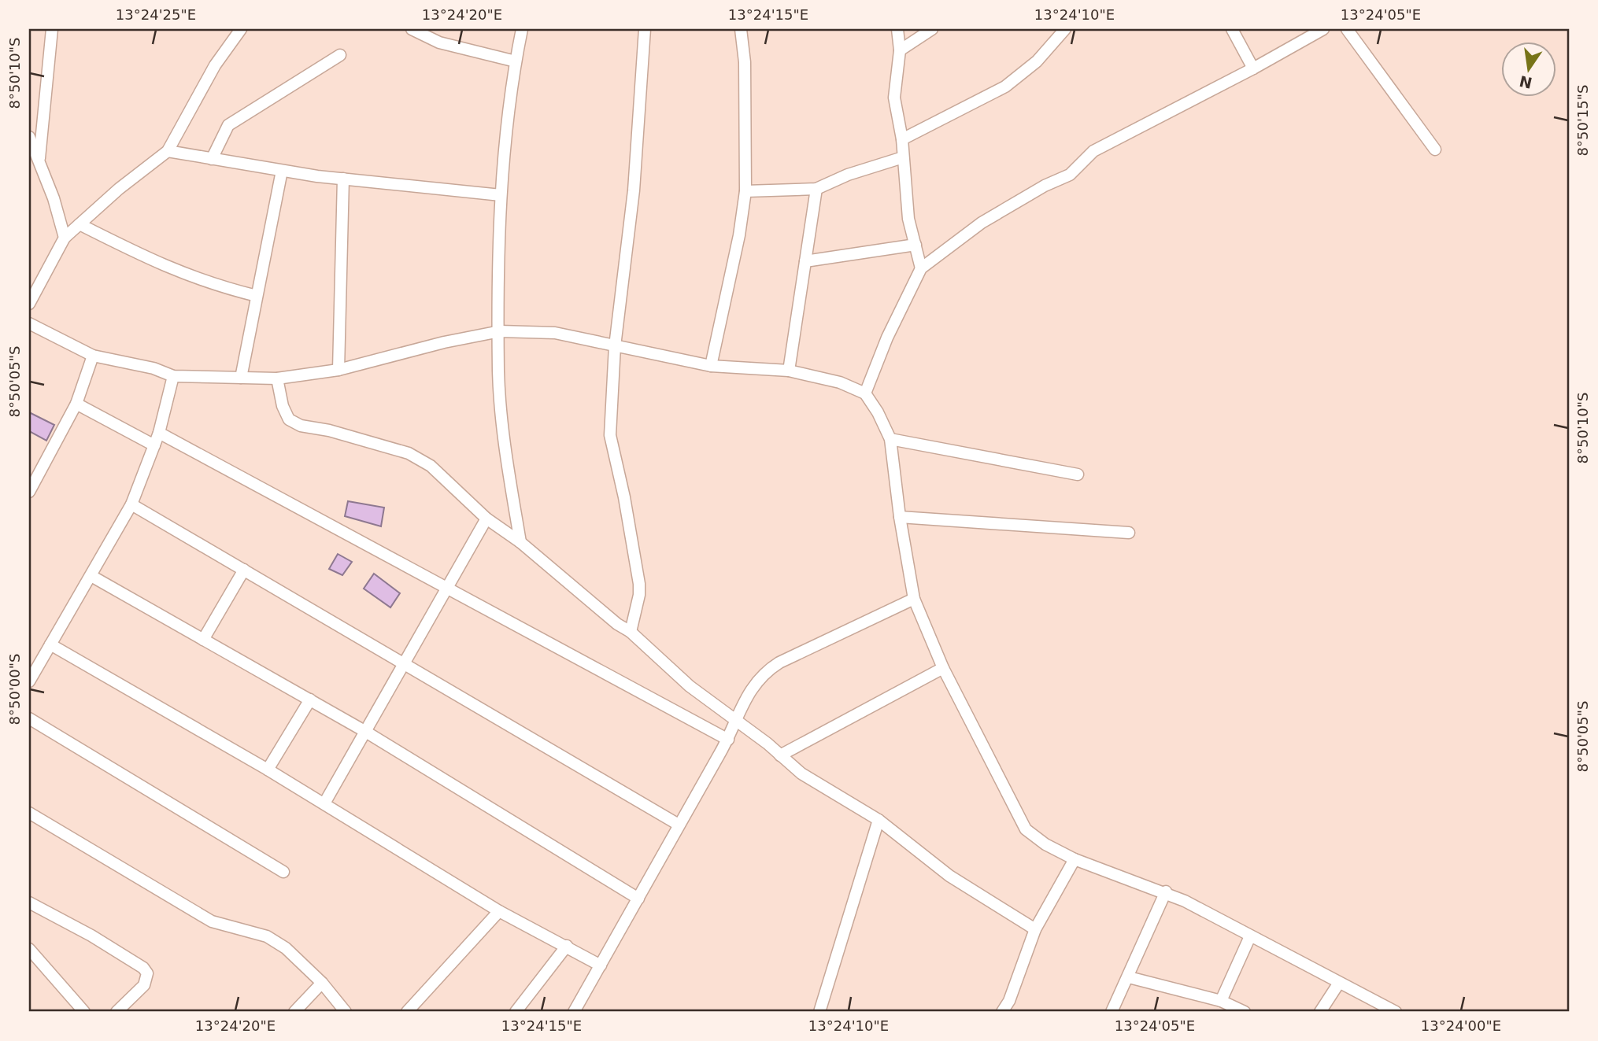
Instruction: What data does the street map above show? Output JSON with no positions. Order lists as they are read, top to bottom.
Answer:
{
  "north": "bottom",
  "coordinates": [
    "13°24'25\"E",
    "13°24'20\"E",
    "13°24'15\"E",
    "13°24'10\"E",
    "13°24'05\"E",
    "8°50'10\"S",
    "8°50'15\"S",
    "8°50'05\"S",
    "8°50'00\"S",
    "13°24'00\"E"
  ]
}
